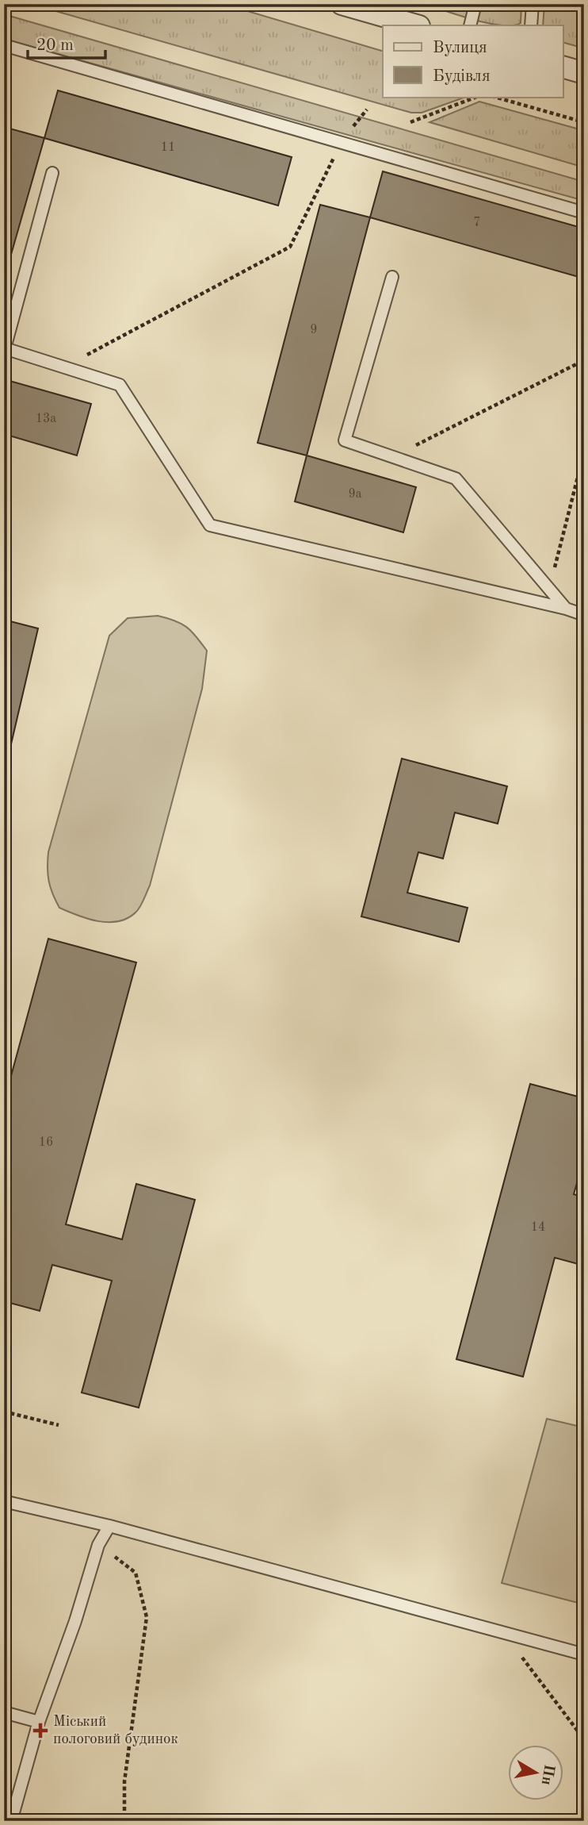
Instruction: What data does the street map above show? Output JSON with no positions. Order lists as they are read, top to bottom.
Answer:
{
  "places": {
    "health": ["Міський пологовий будинок"]
  },
  "house_numbers": [
    "11",
    "7",
    "9",
    "13а",
    "9а",
    "16",
    "14"
  ],
  "legend": ["Вулиця", "Будівля"],
  "scale_bar": "20 m",
  "north": "right"
}
